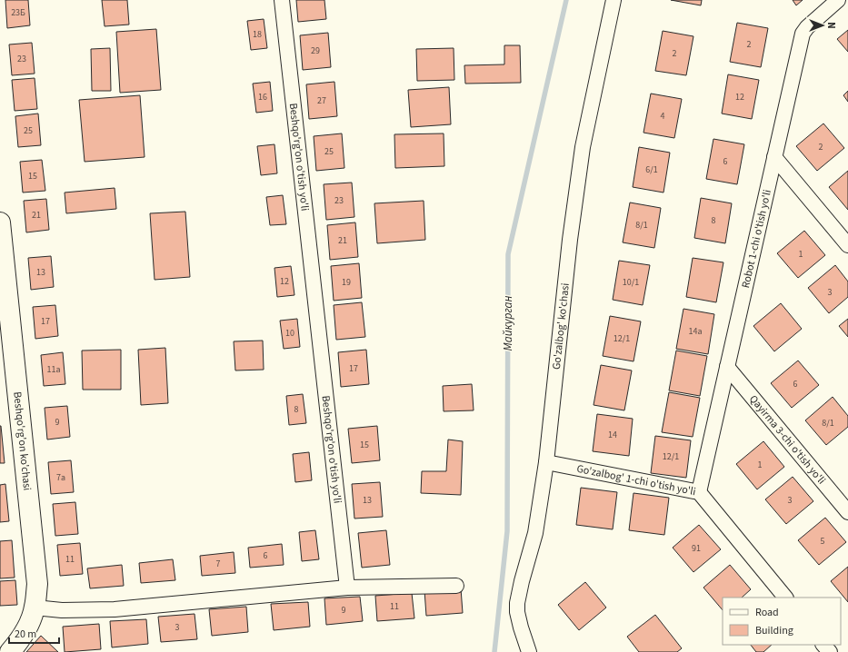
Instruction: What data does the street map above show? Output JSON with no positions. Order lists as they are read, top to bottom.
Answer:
{
  "streets": {
    "main road": ["Beshqo'rg'on ko'chasi"],
    "street": [
      "Beshqo'rg'on o'tish yo'li",
      "Robot 1-chi o'tish yo'li",
      "Go'zalbog' ko'chasi",
      "Qayirma 3-chi o'tish yo'li",
      "Go'zalbog' 1-chi o'tish yo'li"
    ]
  },
  "crossings": [
    ["Robot 1-chi o'tish yo'li", "Qayirma 3-chi o'tish yo'li"],
    ["Robot 1-chi o'tish yo'li", "Go'zalbog' 1-chi o'tish yo'li"],
    ["Go'zalbog' ko'chasi", "Go'zalbog' 1-chi o'tish yo'li"]
  ],
  "water": ["Майкурган"],
  "house_numbers": [
    "23Б",
    "18",
    "2",
    "29",
    "2",
    "23",
    "16",
    "12",
    "27",
    "4",
    "25",
    "2",
    "25",
    "6",
    "6/1",
    "15",
    "23",
    "21",
    "8",
    "8/1",
    "21",
    "1",
    "13",
    "12",
    "19",
    "10/1",
    "3",
    "17",
    "14а",
    "10",
    "12/1",
    "17",
    "11a",
    "6",
    "8",
    "9",
    "8/1",
    "14",
    "15",
    "12/1",
    "1",
    "7a",
    "13",
    "3",
    "5",
    "91",
    "6",
    "11",
    "7",
    "11",
    "9",
    "3"
  ],
  "legend": ["Road", "Building"],
  "scale_bar": "20 m",
  "north": "right"
}
